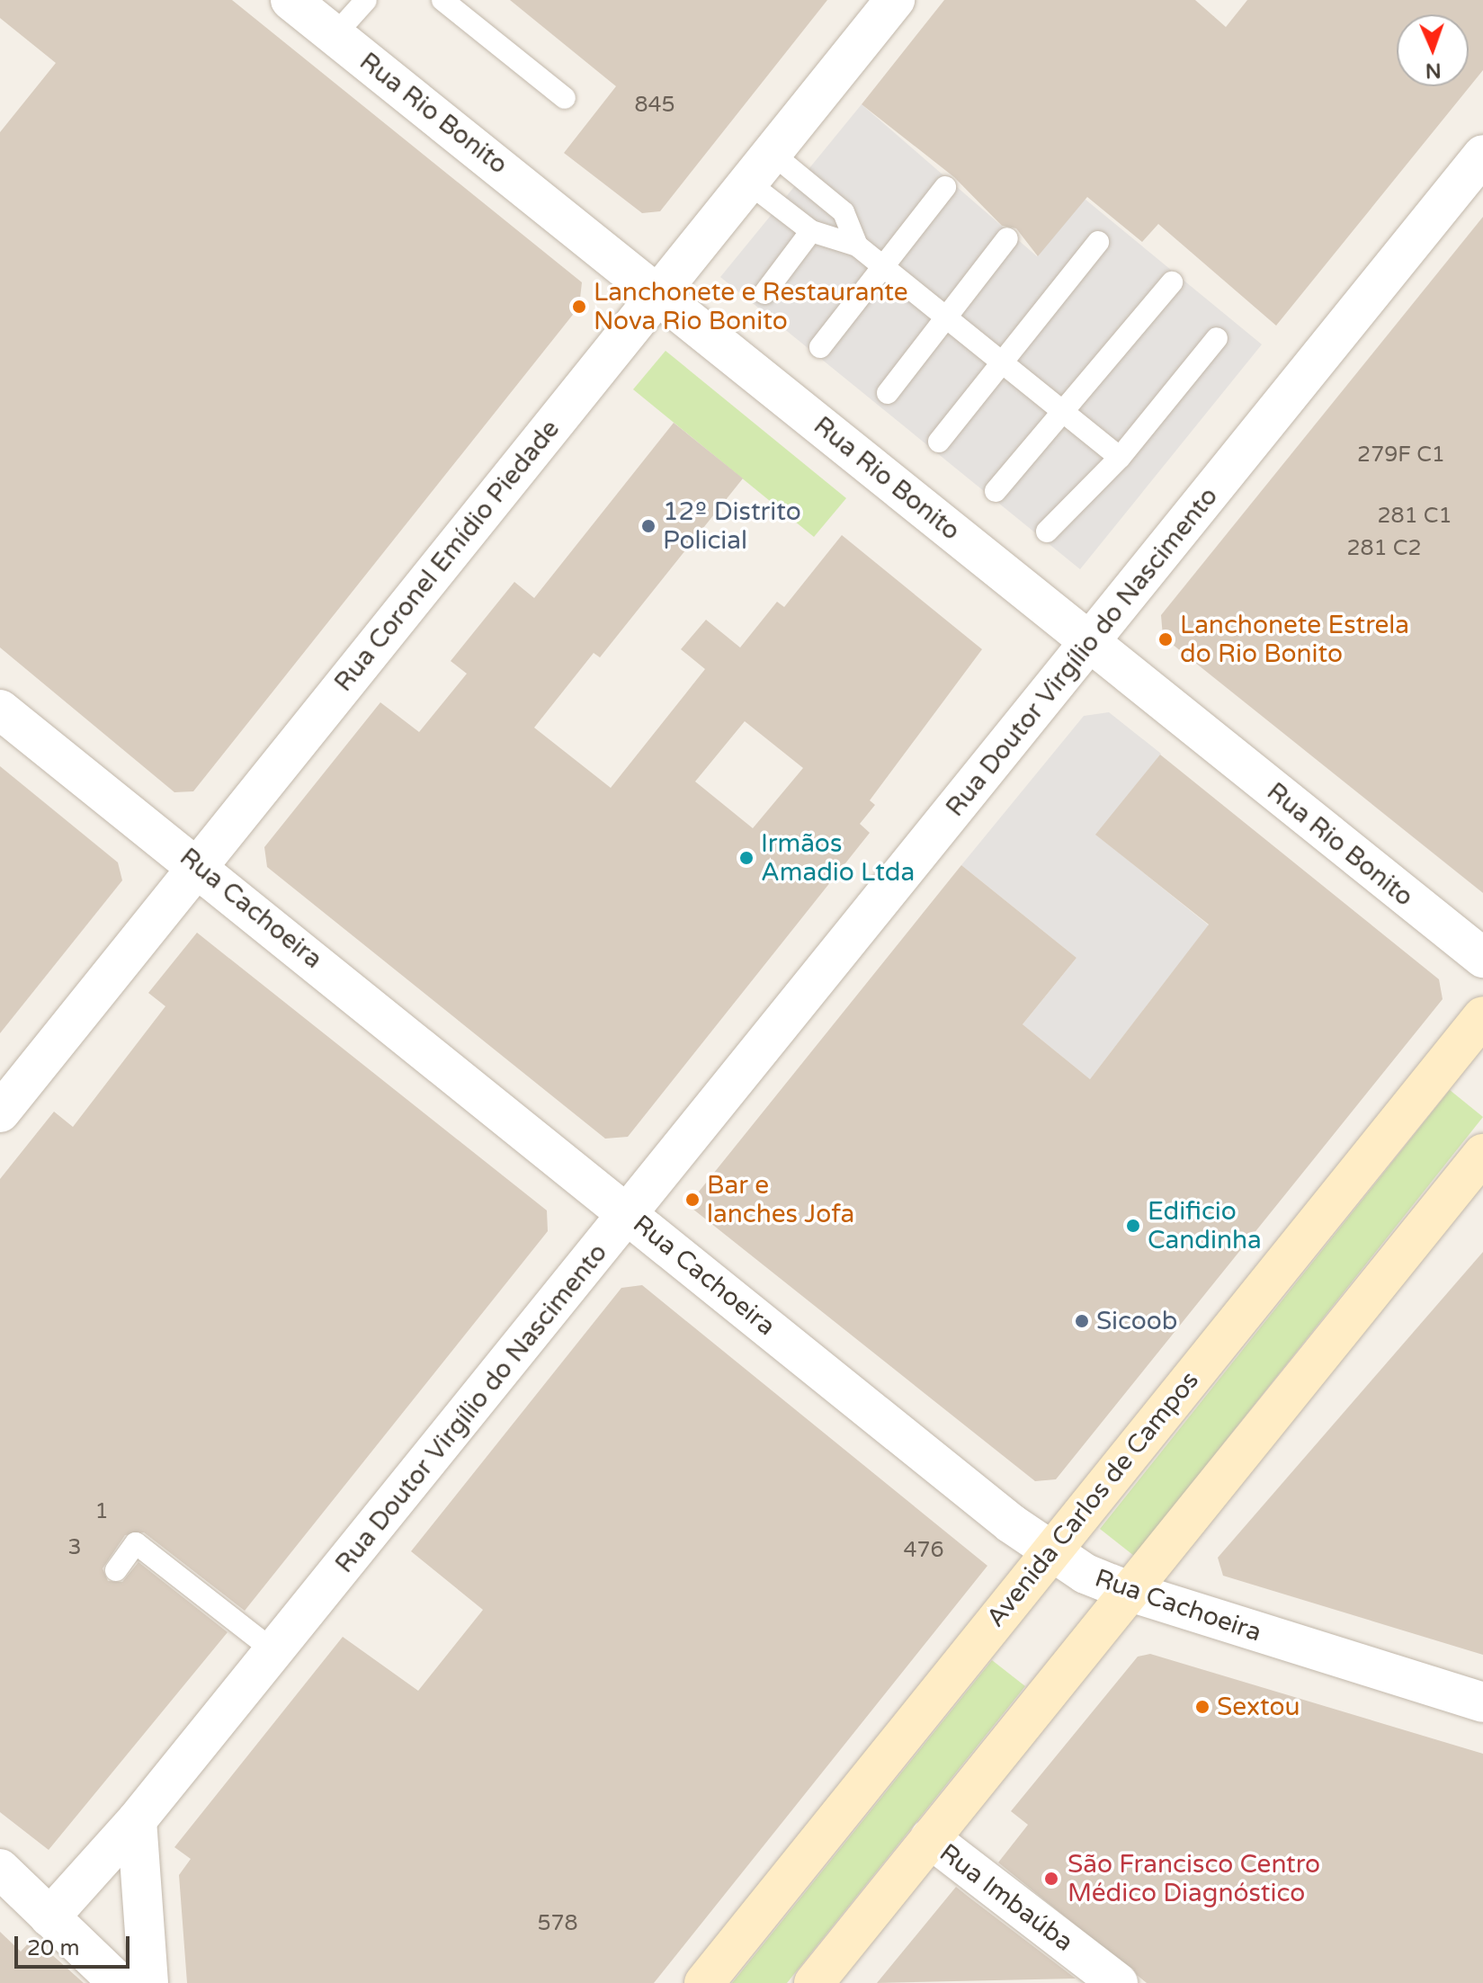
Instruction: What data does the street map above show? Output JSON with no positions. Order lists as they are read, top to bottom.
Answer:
{
  "streets": {
    "main road": ["Avenida Carlos de Campos"],
    "street": [
      "Rua Rio Bonito",
      "Rua Coronel Emídio Piedade",
      "Rua Doutor Virgílio do Nascimento",
      "Rua Cachoeira",
      "Rua Imbaúba"
    ]
  },
  "crossings": [
    ["Rua Rio Bonito", "Rua Coronel Emídio Piedade"],
    ["Rua Rio Bonito", "Rua Doutor Virgílio do Nascimento"],
    ["Rua Coronel Emídio Piedade", "Rua Cachoeira"],
    ["Rua Doutor Virgílio do Nascimento", "Rua Cachoeira"],
    ["Rua Cachoeira", "Avenida Carlos de Campos"]
  ],
  "places": [
    "Lanchonete e Restaurante Nova Rio Bonito",
    "12º Distrito Policial",
    "Lanchonete Estrela do Rio Bonito",
    "Irmãos Amadio Ltda",
    "Bar e lanches Jofa",
    "Edificio Candinha",
    "Sicoob",
    "Sextou",
    "São Francisco Centro Médico Diagnóstico"
  ],
  "house_numbers": [
    "845",
    "279F C1",
    "281 C1",
    "281 C2",
    "1",
    "3",
    "476",
    "578"
  ],
  "scale_bar": "20 m",
  "north": "bottom"
}
